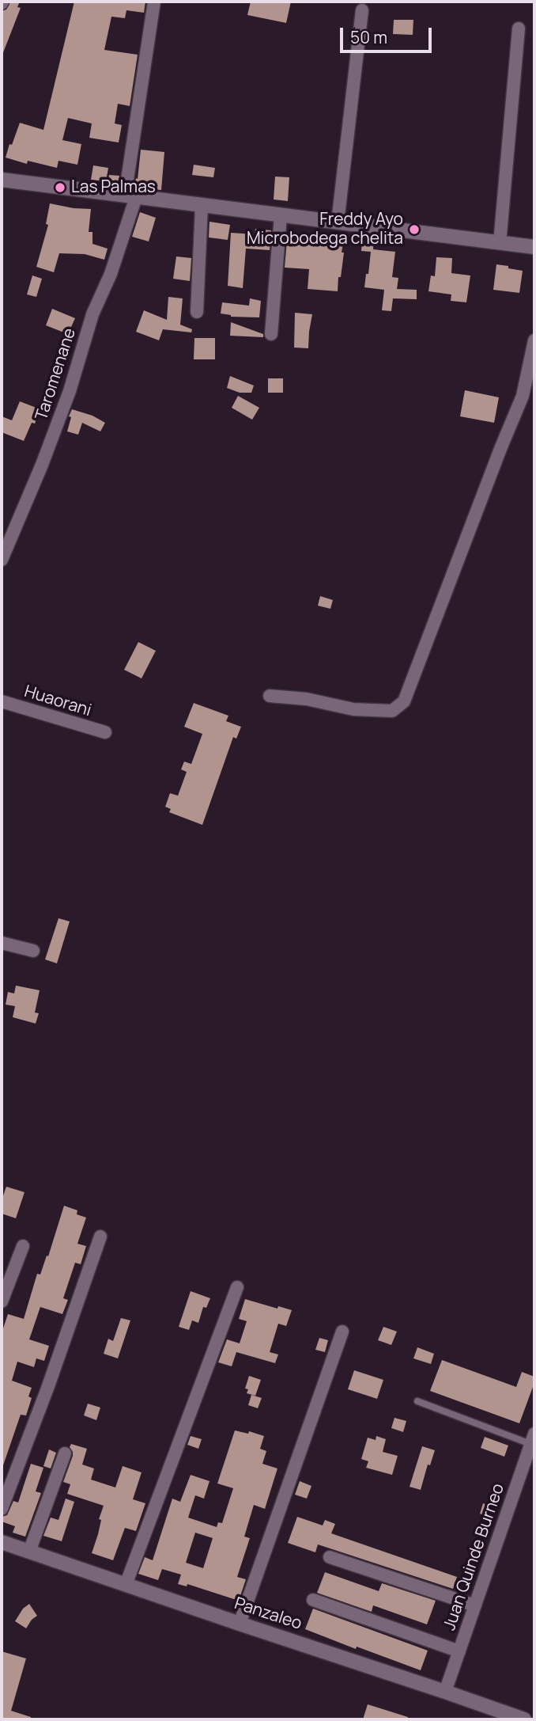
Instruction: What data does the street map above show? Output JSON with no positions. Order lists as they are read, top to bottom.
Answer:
{
  "streets": {
    "street": [
      "Taromenane",
      "Huaorani",
      "Juan Quinde Burneo",
      "Panzaleo"
    ]
  },
  "crossings": [
    ["Juan Quinde Burneo", "Panzaleo"]
  ],
  "places": ["Las Palmas", "Freddy Ayo Microbodega chelita"],
  "scale_bar": "50 m"
}
